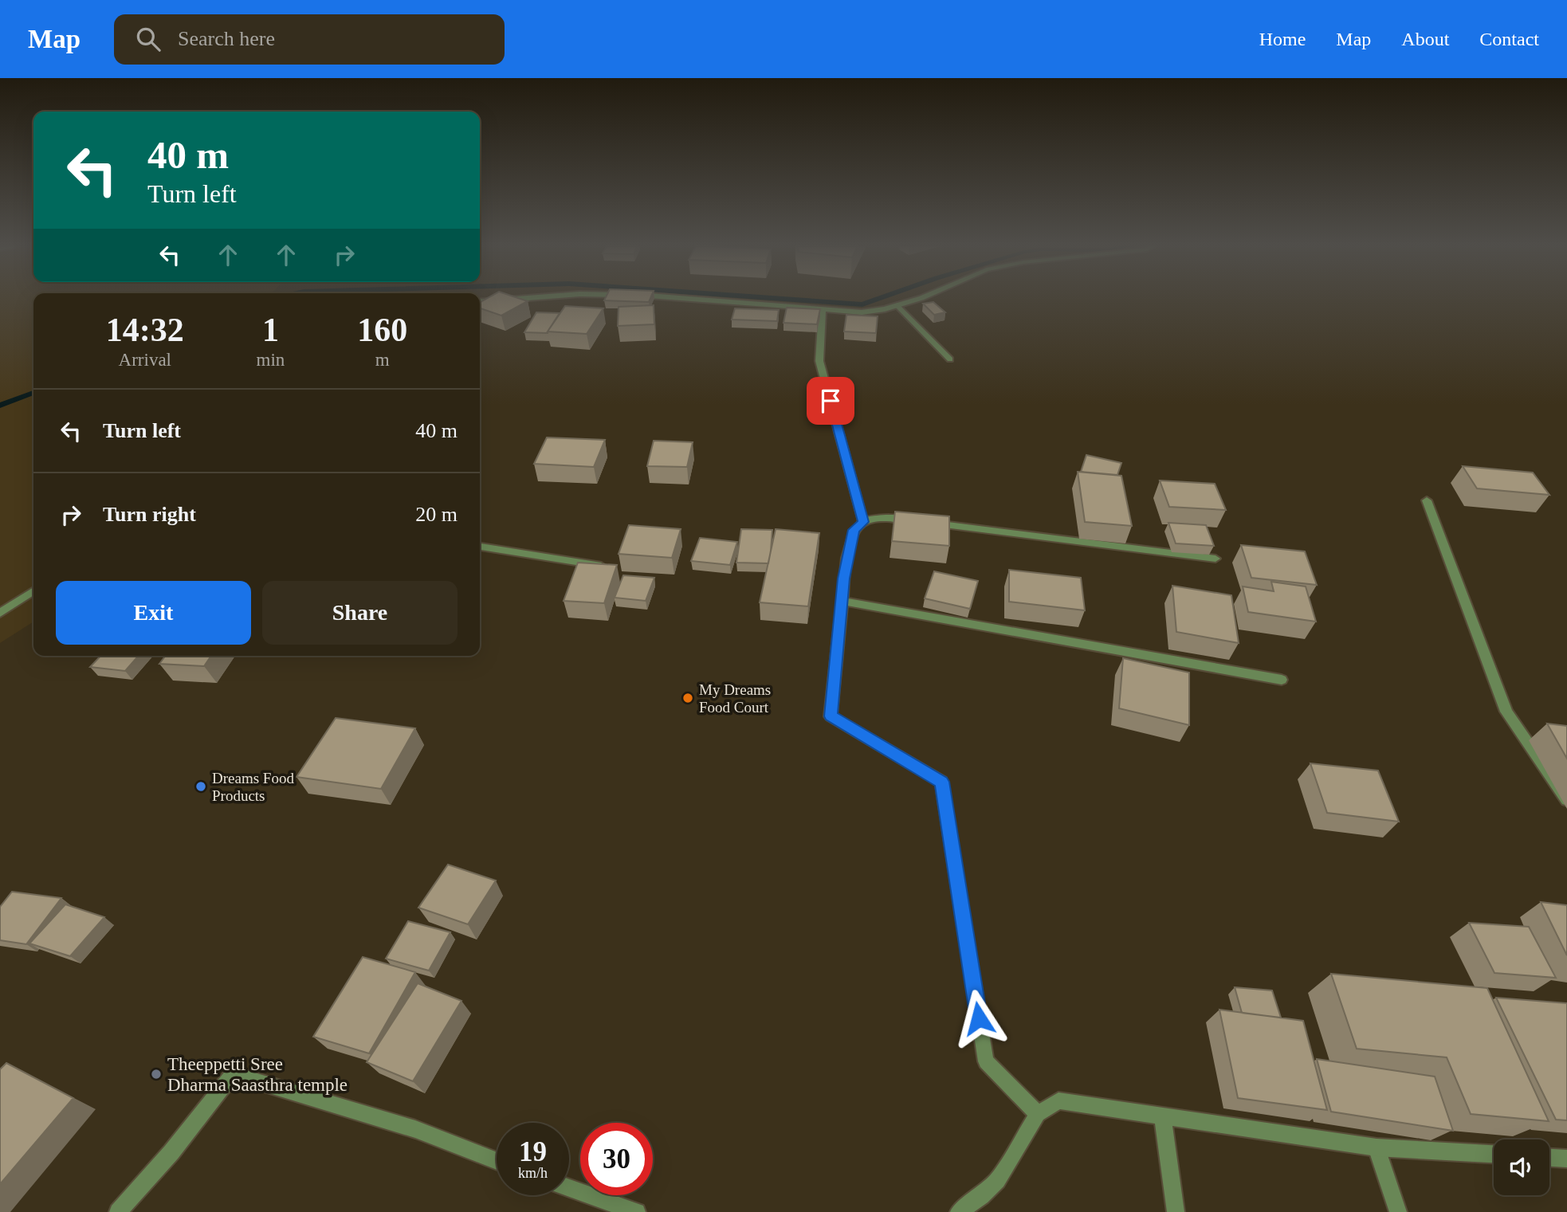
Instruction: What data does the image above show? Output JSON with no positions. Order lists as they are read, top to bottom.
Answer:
{
  "places": ["My Dreams Food Court", "Dreams Food Products", "Theeppetti Sree Dharma Saasthra temple"],
  "page": {
    "header": "Map",
    "search": "Search here",
    "nav": [
      "Home",
      "Map",
      "About",
      "Contact"
    ],
    "turn": ["40 m", "Turn left"],
    "eta": [
      "14:32",
      "Arrival",
      "1",
      "min",
      "160",
      "m"
    ],
    "list": [
      {
        "name": "Turn left",
        "value": "40 m"
      },
      {
        "name": "Turn right",
        "value": "20 m"
      }
    ],
    "buttons": ["Exit", "Share"],
    "speed": "19 km/h",
    "limit": "30"
  }
}
